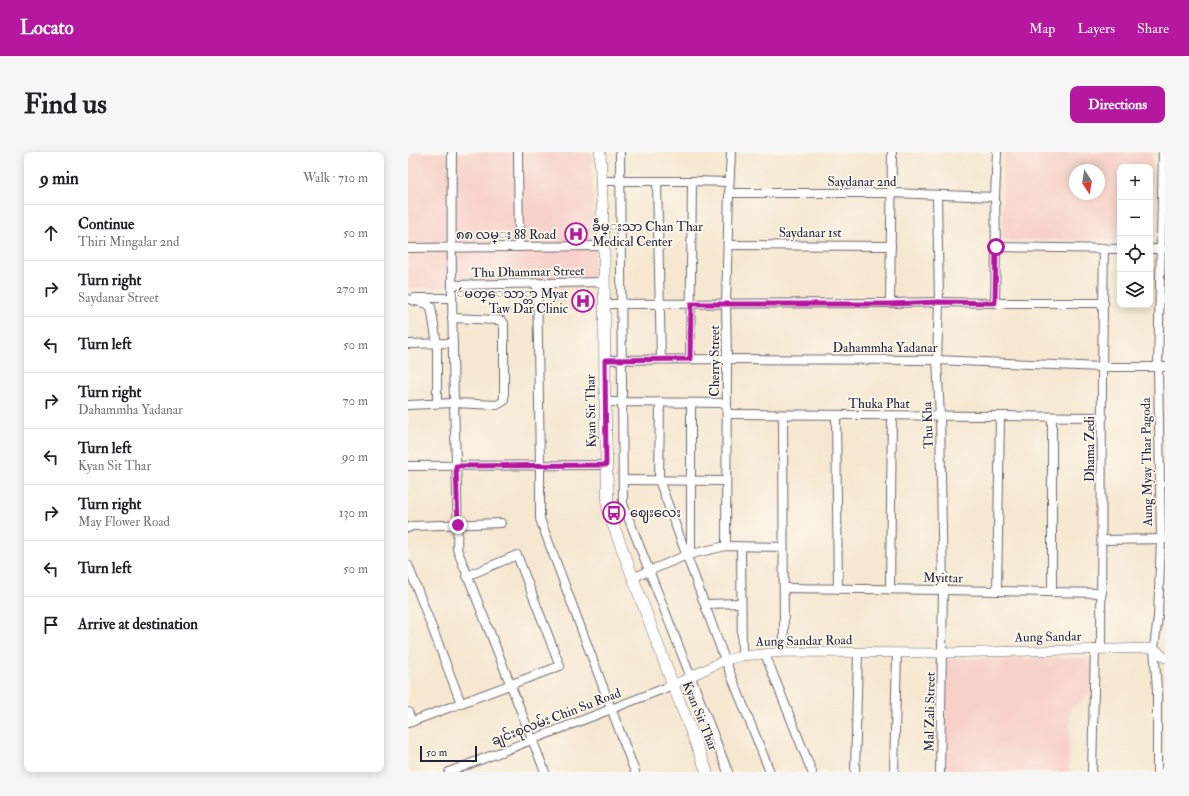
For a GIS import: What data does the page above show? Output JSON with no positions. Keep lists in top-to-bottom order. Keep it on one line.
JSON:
{"streets":{"main road":["Kyan Sit Thar"],"street":["Saydanar 2nd","Saydanar 1st","၈၈ လမ္း 88 Road","Thu Dhammar Street","Dahammha Yadanar","Cherry Street","Thuka Phat","Thu Kha","Dhama Zedi","Aung Myay Thar Pagoda","Myittar","Aung Sandar","Aung Sandar Road","Mal Zali Street","ချင်းစုလမ်း Chin Su Road"]},"crossings":[["Saydanar 2nd","Cherry Street"],["Saydanar 2nd","Thu Kha"],["Saydanar 1st","Cherry Street"],["၈၈ လမ္း 88 Road","Kyan Sit Thar"],["Thu Dhammar Street","Kyan Sit Thar"],["Dahammha Yadanar","Cherry Street"],["Dahammha Yadanar","Kyan Sit Thar"],["Dahammha Yadanar","Thu Kha"],["Dahammha Yadanar","Dhama Zedi"],["Dahammha Yadanar","Aung Myay Thar Pagoda"],["Cherry Street","Thuka Phat"],["Thuka Phat","Thu Kha"],["Thuka Phat","Dhama Zedi"],["Kyan Sit Thar","Aung Sandar Road"],["Kyan Sit Thar","ချင်းစုလမ်း Chin Su Road"],["Thu Kha","Myittar"],["Thu Kha","Aung Sandar"],["Thu Kha","Aung Sandar Road"],["Thu Kha","Mal Zali Street"],["Dhama Zedi","Myittar"],["Dhama Zedi","Aung Sandar"],["Aung Myay Thar Pagoda","Aung Sandar"],["Aung Sandar","Aung Sandar Road"],["Aung Sandar","Mal Zali Street"],["Aung Sandar Road","Mal Zali Street"],["Aung Sandar Road","ချင်းစုလမ်း Chin Su Road"]],"places":{"hospital":["ခဵမ္းသာ Chan Thar Medical Center","ဴမတ္ေသာ္တာ Myat Taw Dar Clinic"],"bus stop":["ဈေးလေး"]},"scale_bar":"50 m","north":"bottom","page":{"header":"Locato","nav":["Map","Layers","Share"],"buttons":"Directions","title":"Find us","heading":["9 min","Walk · 710 m"],"map_buttons":["+","−"],"list":[["Continue","Thiri Mingalar 2nd","50 m"],["Turn right","Saydanar Street","270 m"],["Turn left","50 m"],["Turn right","Dahammha Yadanar","70 m"],["Turn left","Kyan Sit Thar","90 m"],["Turn right","May Flower Road","130 m"],["Turn left","50 m"],"Arrive at destination"],"scale":"50 m"}}
